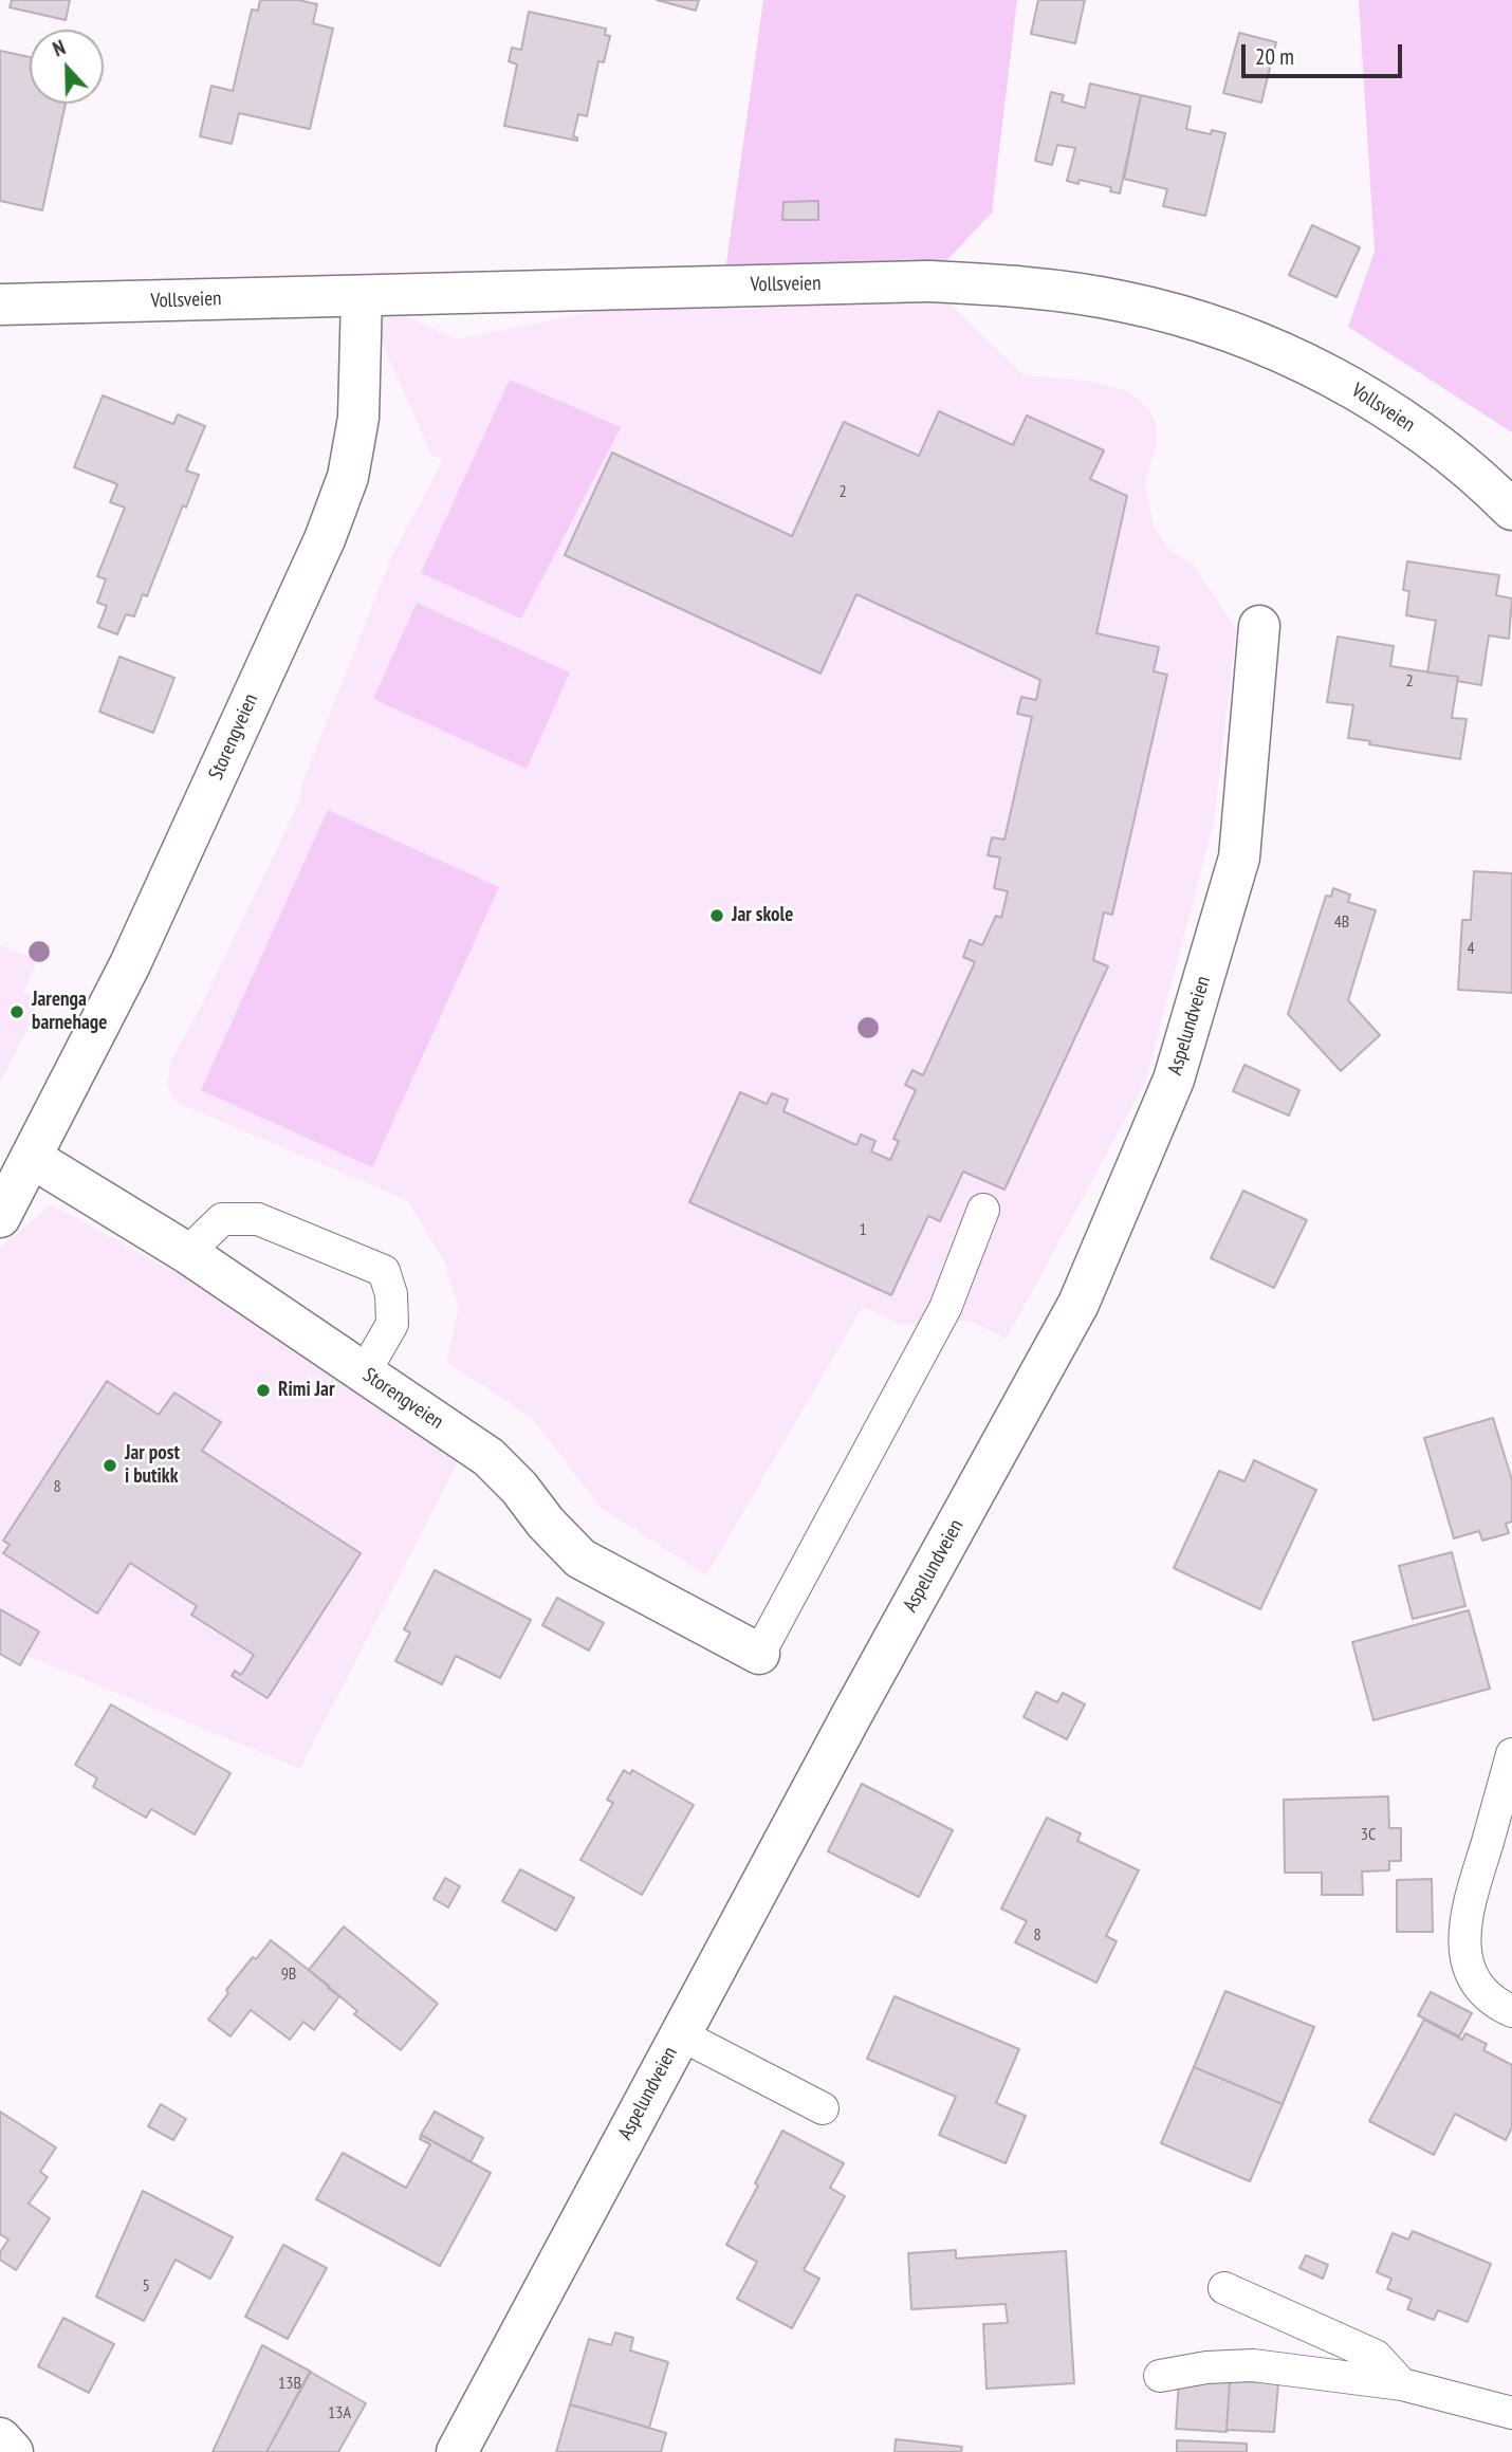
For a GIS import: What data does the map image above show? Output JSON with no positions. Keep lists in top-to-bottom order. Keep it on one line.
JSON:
{"streets":{"street":["Vollsveien","Storengveien","Aspelundveien"]},"crossings":[["Vollsveien","Storengveien"]],"places":["Jar skole","Jarenga barnehage","Rimi Jar","Jar post i butikk"],"house_numbers":["2","2","4B","4","1","8","3C","8","9B","5","13B","13A"],"scale_bar":"20 m","north":"top"}
